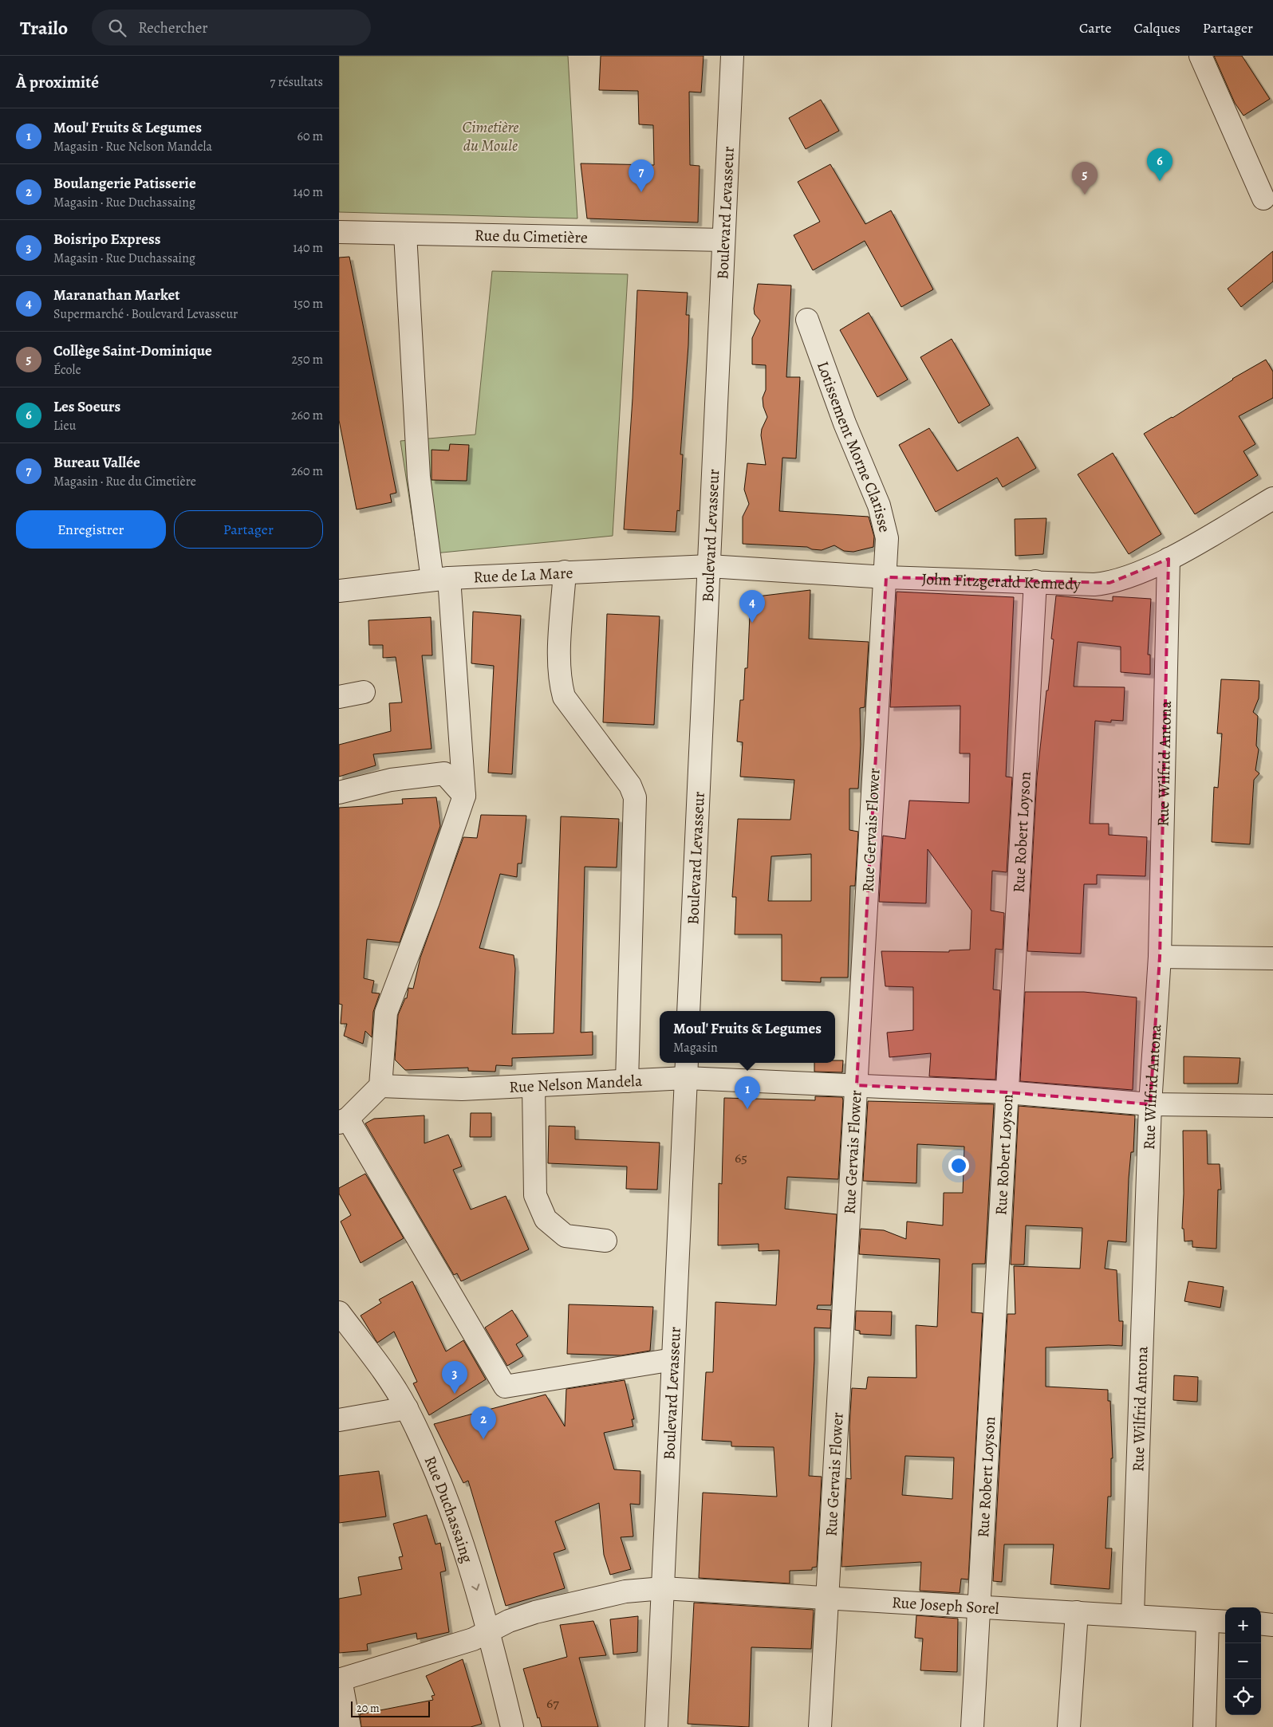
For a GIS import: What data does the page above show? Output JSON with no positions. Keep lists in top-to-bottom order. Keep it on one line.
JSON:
{"streets":{"street":["Boulevard Levasseur","Rue du Cimetière","Lotissement Morne Clarisse","Rue de La Mare","John Fitzgerald Kennedy","Rue Wilfrid Antona","Rue Gervais Flower","Rue Robert Loyson","Rue Nelson Mandela","Rue Duchassaing","Rue Joseph Sorel"]},"crossings":[["Boulevard Levasseur","Rue du Cimetière"],["Boulevard Levasseur","Rue de La Mare"],["Boulevard Levasseur","John Fitzgerald Kennedy"],["Boulevard Levasseur","Rue Nelson Mandela"],["Boulevard Levasseur","Rue Joseph Sorel"],["Lotissement Morne Clarisse","John Fitzgerald Kennedy"],["Lotissement Morne Clarisse","Rue Gervais Flower"],["Rue de La Mare","John Fitzgerald Kennedy"],["John Fitzgerald Kennedy","Rue Wilfrid Antona"],["John Fitzgerald Kennedy","Rue Gervais Flower"],["John Fitzgerald Kennedy","Rue Robert Loyson"],["Rue Wilfrid Antona","Rue Nelson Mandela"],["Rue Wilfrid Antona","Rue Joseph Sorel"],["Rue Gervais Flower","Rue Nelson Mandela"],["Rue Gervais Flower","Rue Joseph Sorel"],["Rue Robert Loyson","Rue Nelson Mandela"],["Rue Robert Loyson","Rue Joseph Sorel"],["Rue Duchassaing","Rue Joseph Sorel"]],"one_way":["Rue Duchassaing"],"parks":["Cimetière du Moule"],"house_numbers":["65","67"],"scale_bar":"20 m","page":{"header":"Trailo","search":"Rechercher","nav":["Carte","Calques","Partager"],"heading":["À proximité","7 résultats"],"list":[{"mark":"1","name":"Moul' Fruits & Legumes","note":"Magasin · Rue Nelson Mandela","value":"60 m"},{"mark":"2","name":"Boulangerie Patisserie","note":"Magasin · Rue Duchassaing","value":"140 m"},{"mark":"3","name":"Boisripo Express","note":"Magasin · Rue Duchassaing","value":"140 m"},{"mark":"4","name":"Maranathan Market","note":"Supermarché · Boulevard Levasseur","value":"150 m"},{"mark":"5","name":"Collège Saint-Dominique","note":"École","value":"250 m"},{"mark":"6","name":"Les Soeurs","note":"Lieu","value":"260 m"},{"mark":"7","name":"Bureau Vallée","note":"Magasin · Rue du Cimetière","value":"260 m"}],"pins":["6","7","5","4","1","3","2"],"buttons":["Enregistrer","Partager"],"popup":["Moul' Fruits & Legumes","Magasin"],"map_buttons":["+","−"],"scale":"20 m"}}
